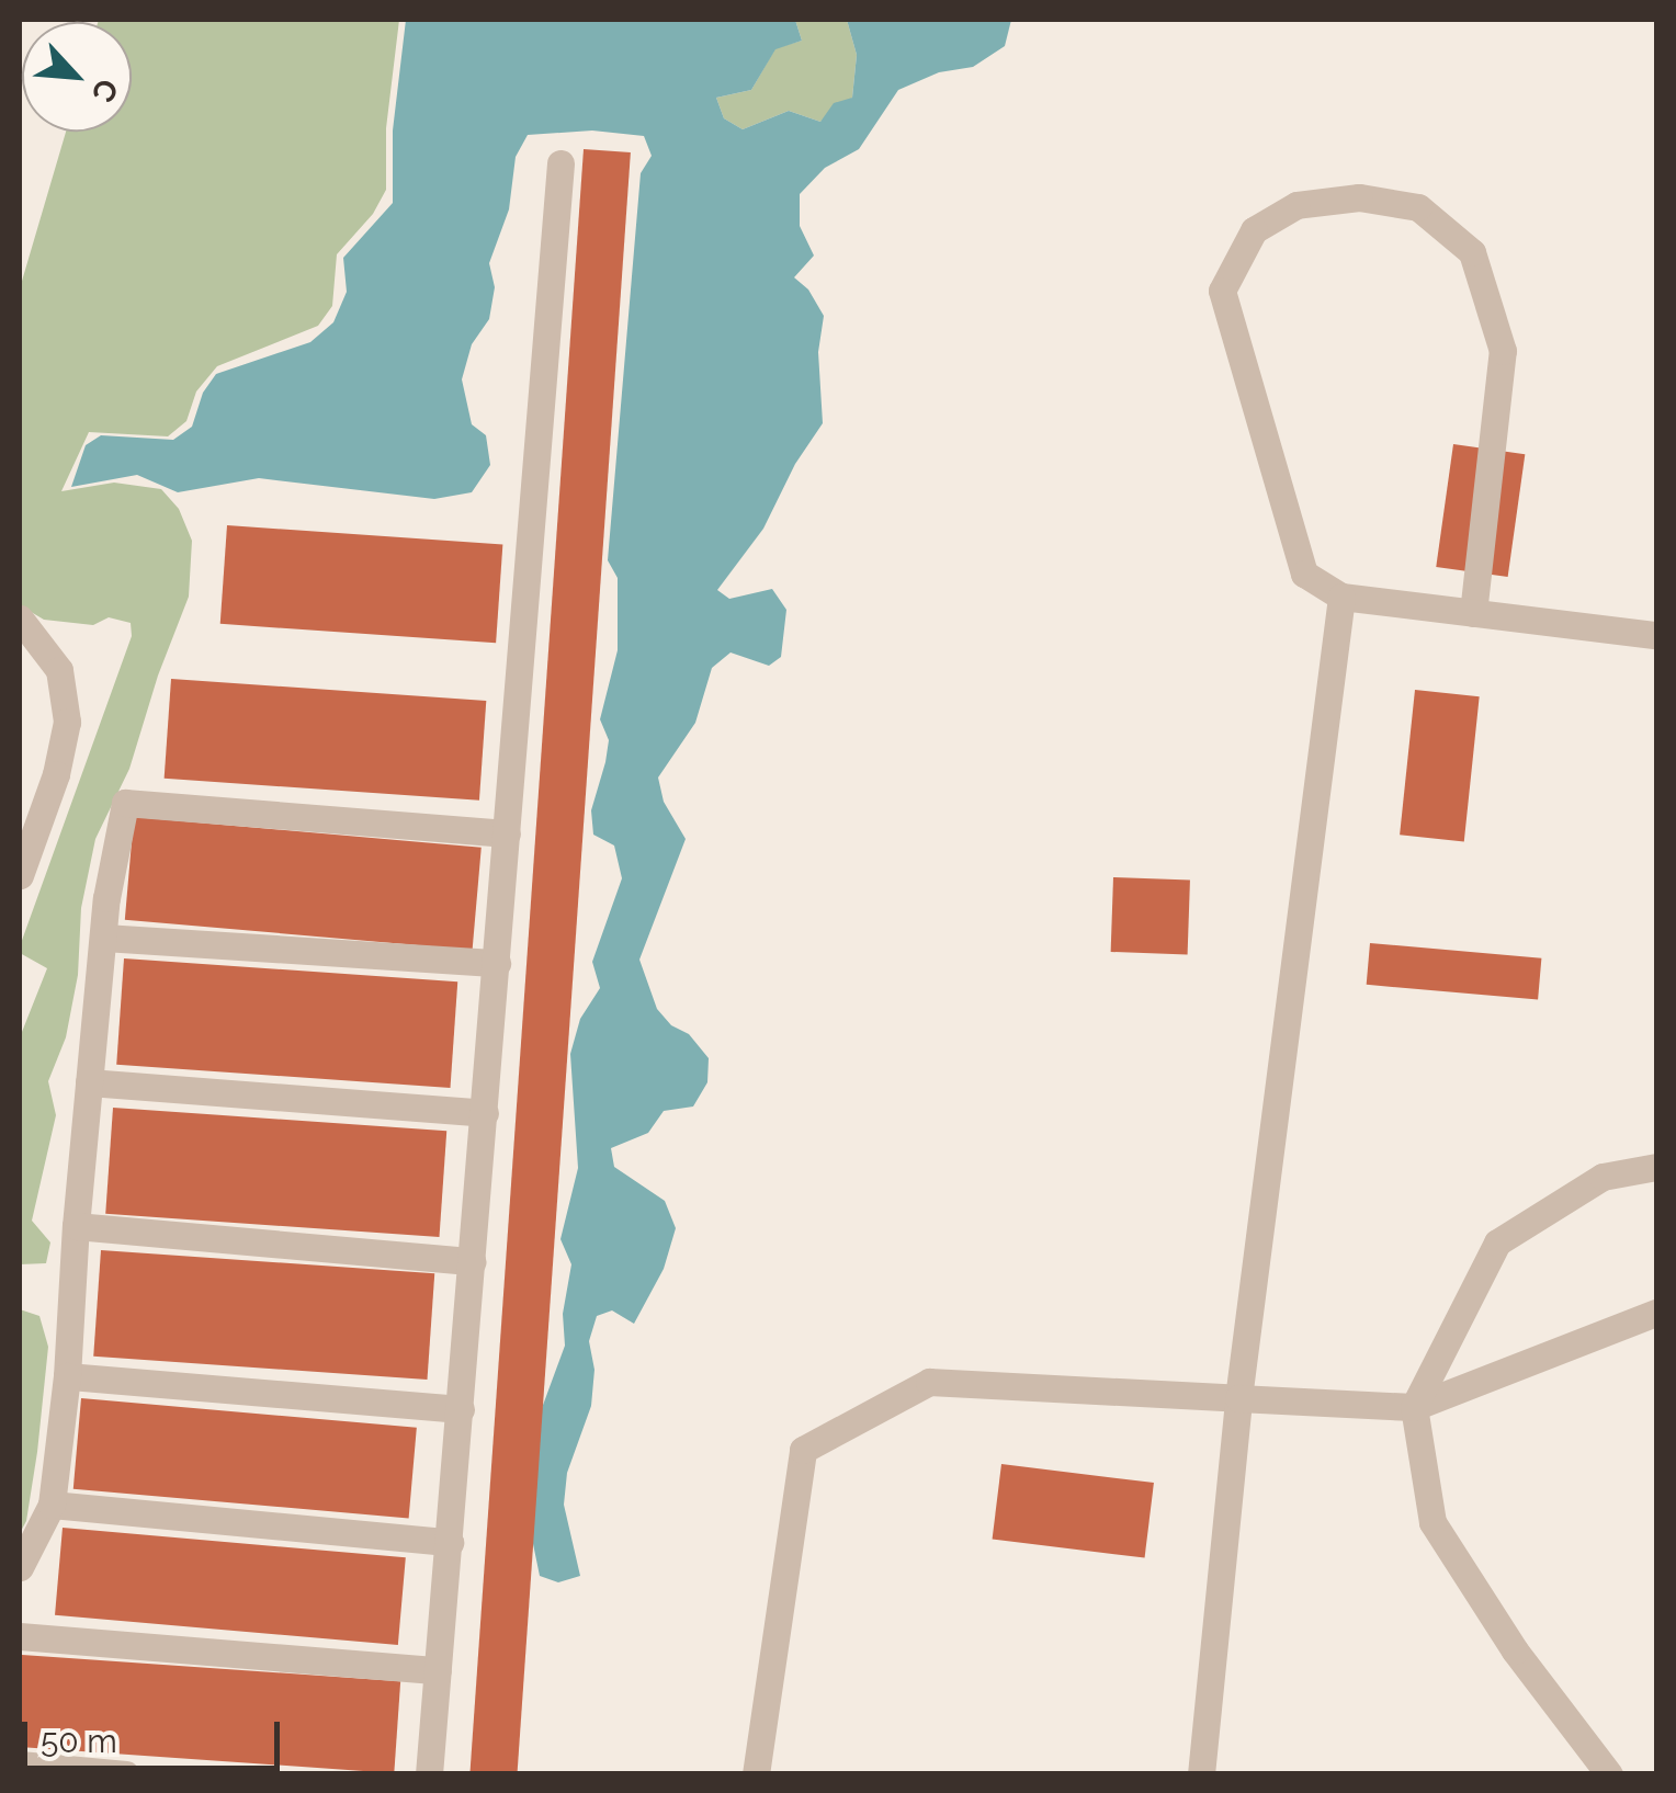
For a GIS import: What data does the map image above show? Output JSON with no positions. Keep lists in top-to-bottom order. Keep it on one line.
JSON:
{"scale_bar":"50 m","north":"bottom right"}
